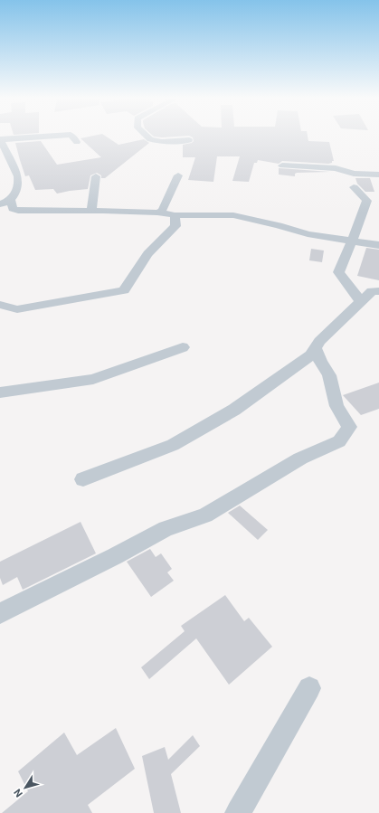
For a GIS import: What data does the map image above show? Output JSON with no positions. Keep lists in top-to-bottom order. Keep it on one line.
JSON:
{"north":"bottom left"}
